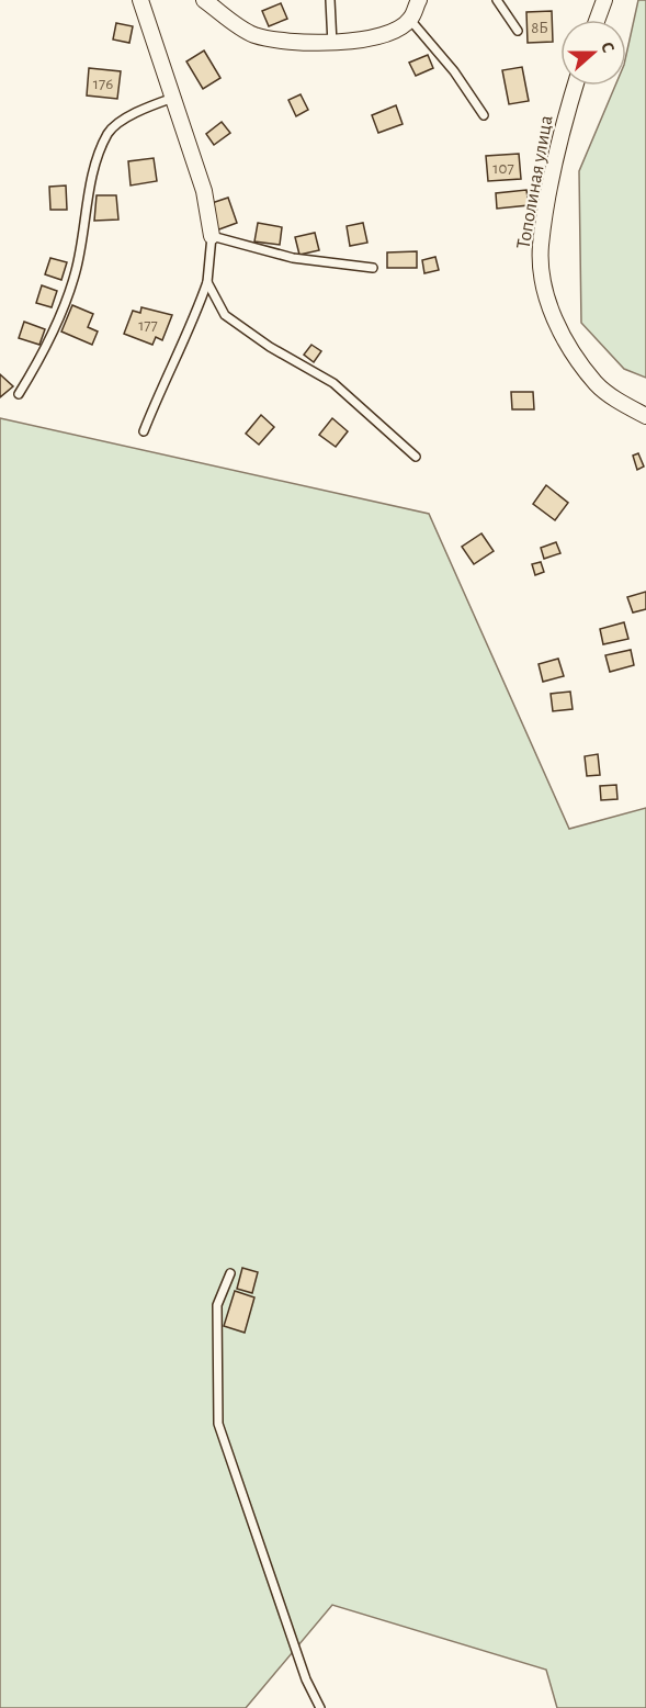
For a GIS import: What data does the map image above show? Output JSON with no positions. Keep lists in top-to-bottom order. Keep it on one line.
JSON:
{"streets":{"street":["Тополиная улица"]},"house_numbers":["8Б","176","107","177"],"north":"right"}
